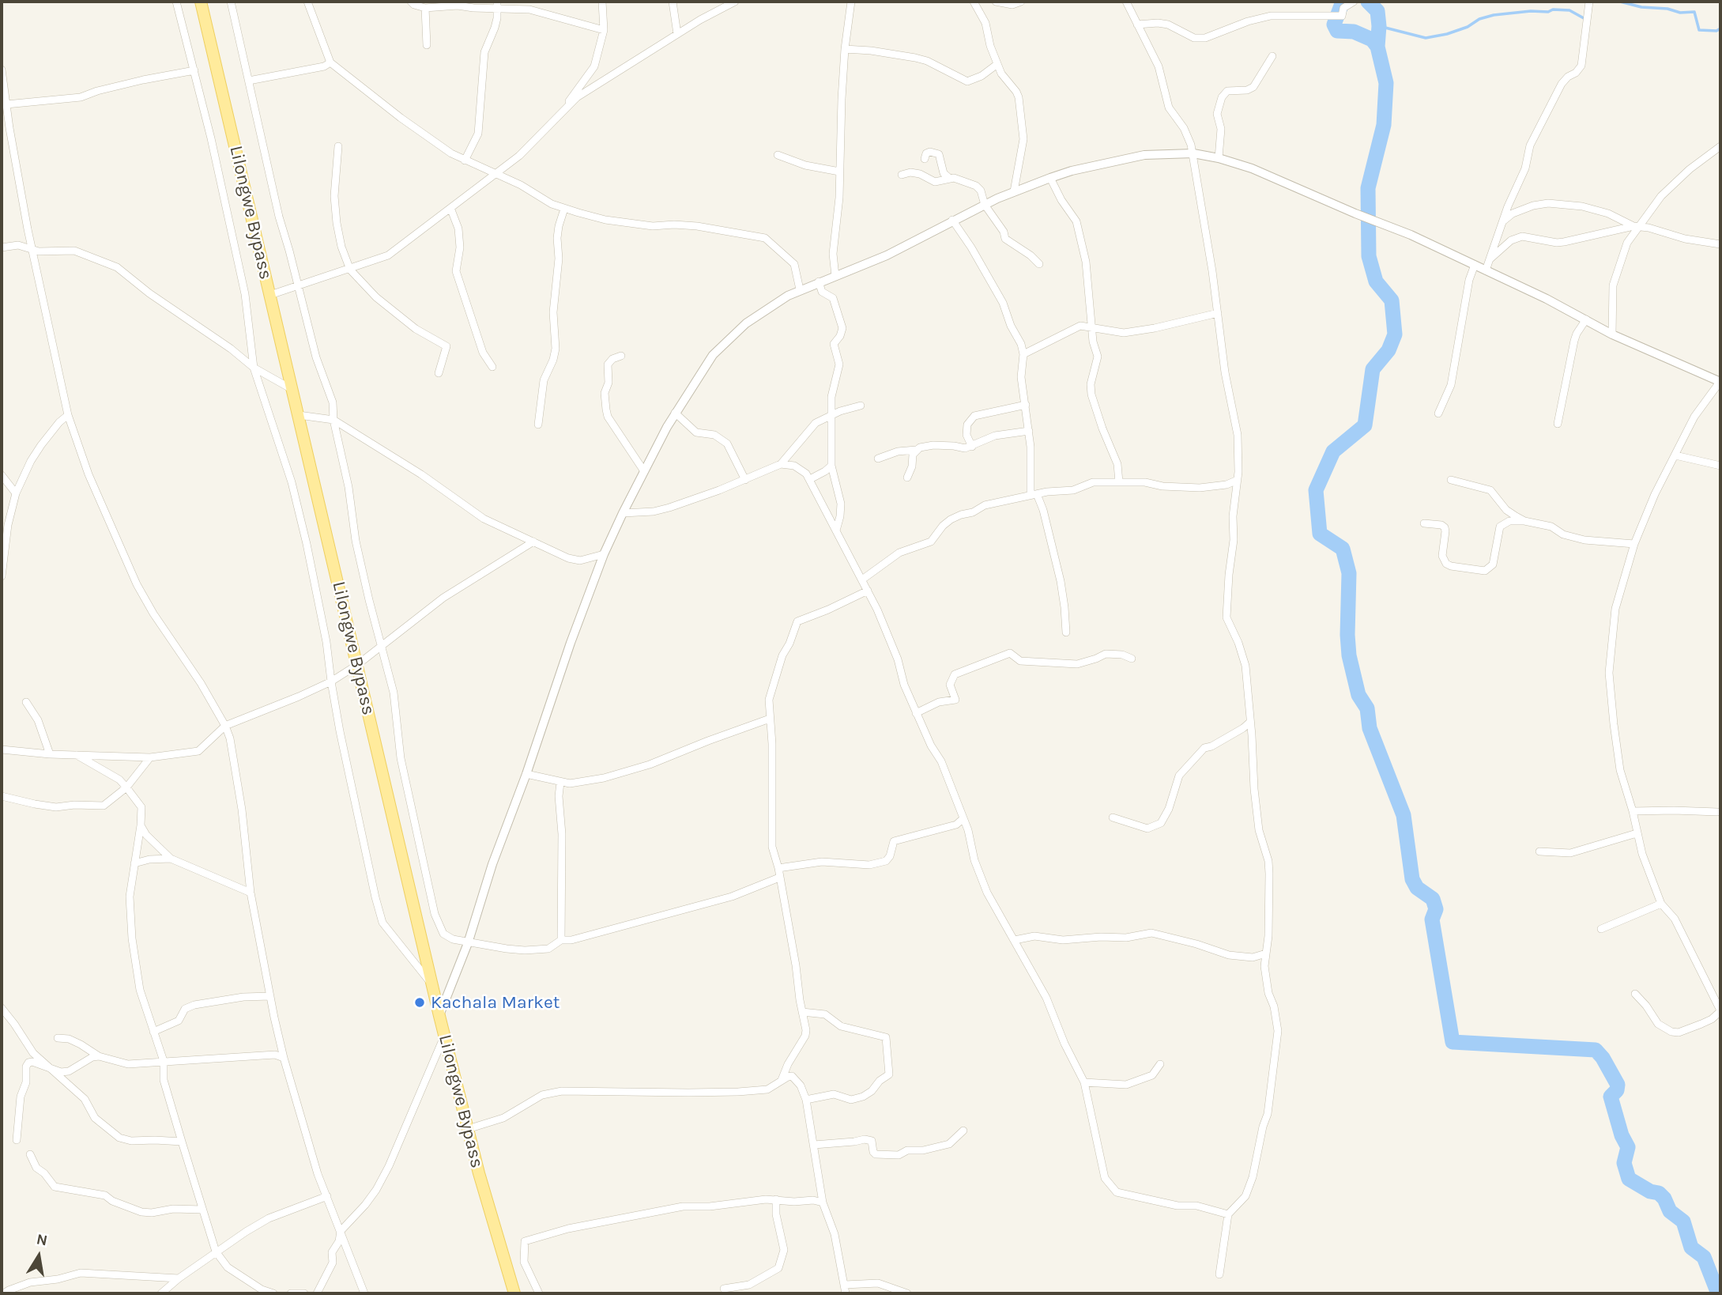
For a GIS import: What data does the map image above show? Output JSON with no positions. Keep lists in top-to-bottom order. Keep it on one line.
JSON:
{"streets":{"main road":["Lilongwe Bypass"]},"places":["Kachala Market"],"north":"top"}
